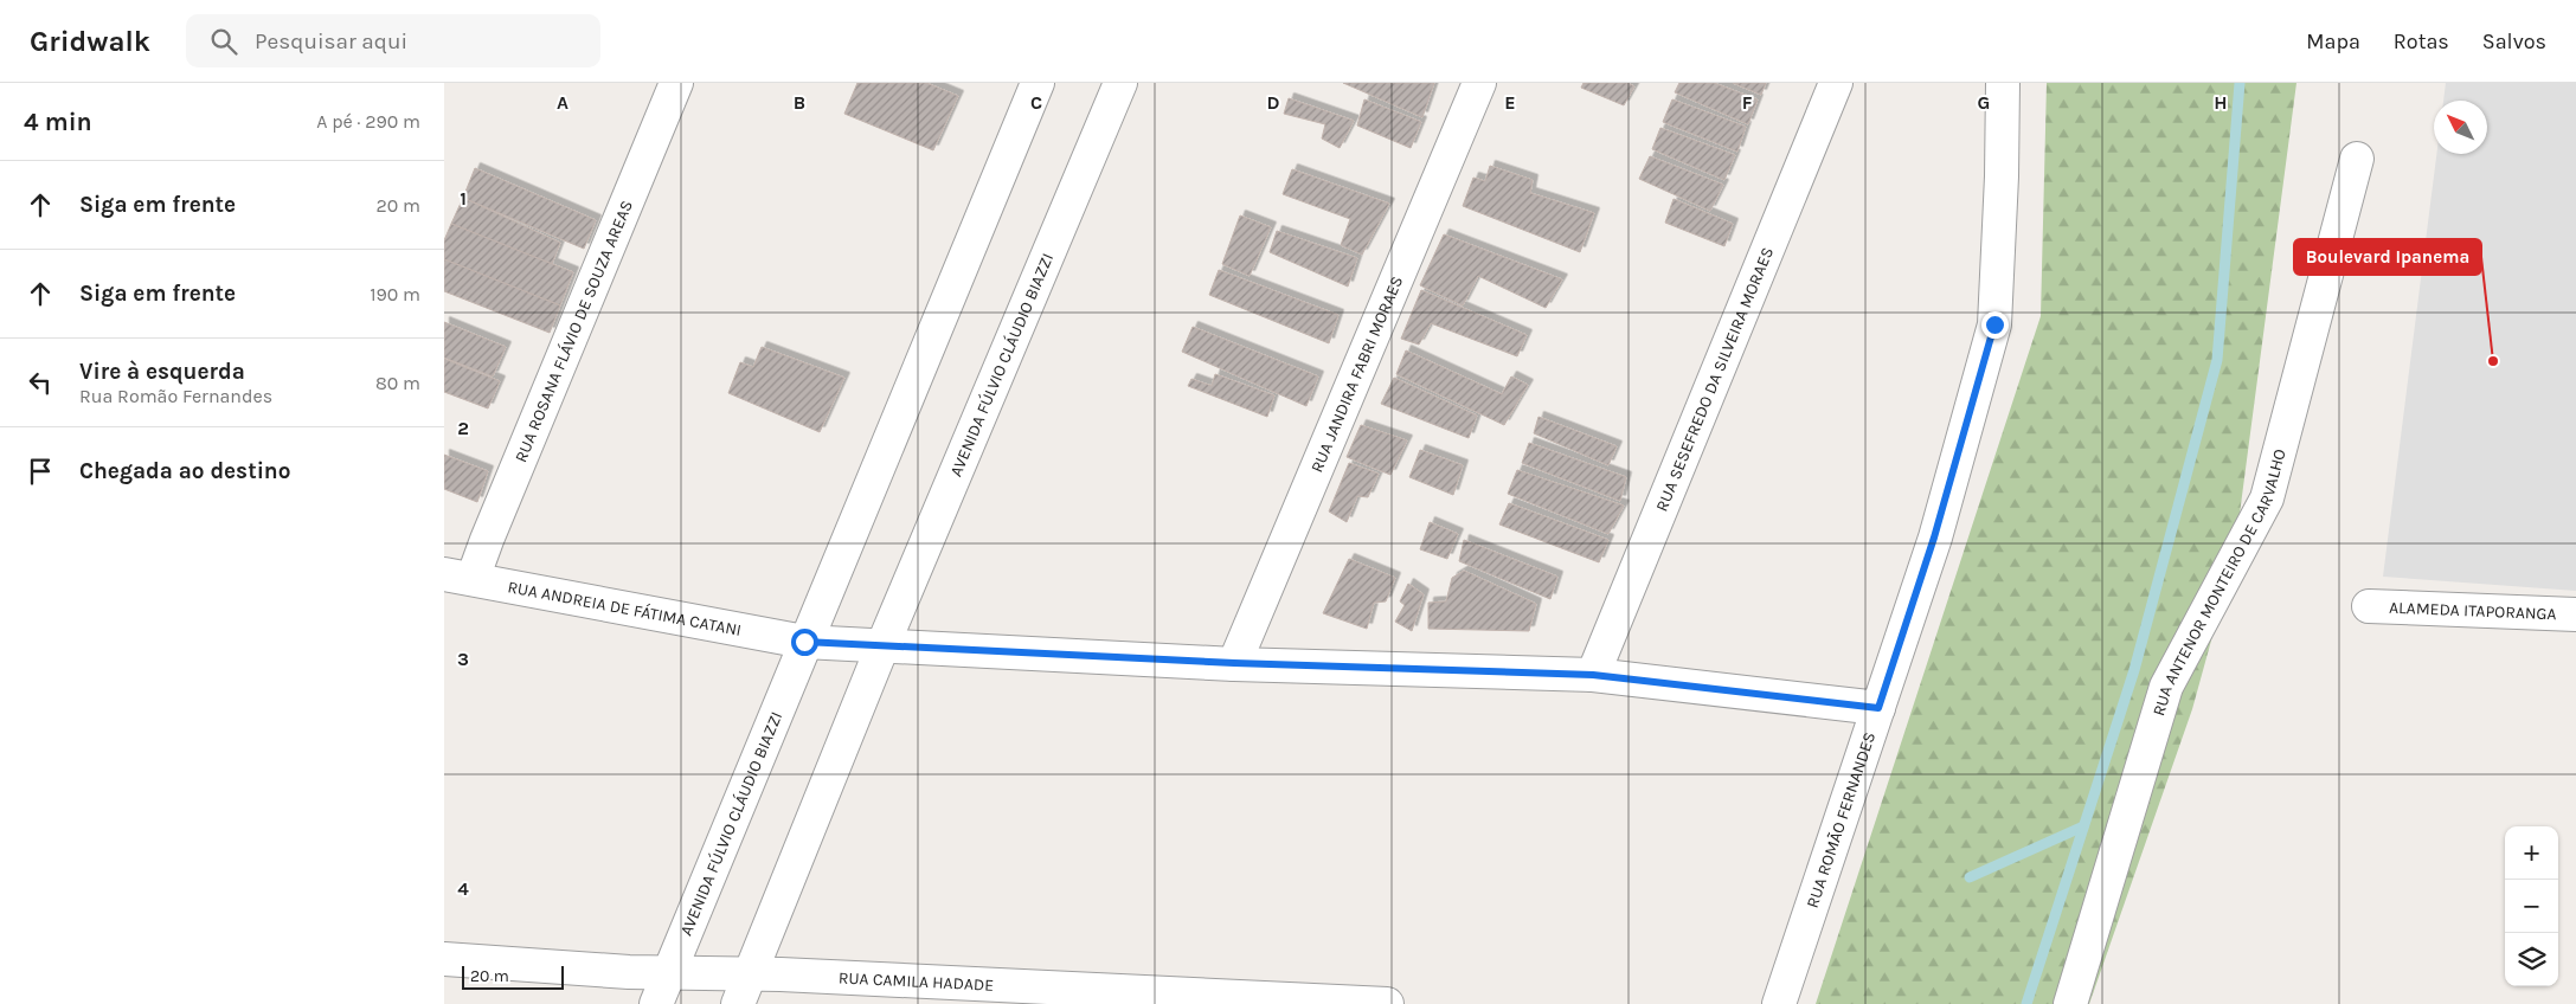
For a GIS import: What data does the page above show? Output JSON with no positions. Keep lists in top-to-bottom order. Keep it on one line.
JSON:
{"streets":{"street":["RUA ROSANA FLÁVIO DE SOUZA AREAS","AVENIDA FÚLVIO CLÁUDIO BIAZZI","RUA JANDIRA FABRI MORAES","RUA SESEFREDO DA SILVEIRA MORAES","RUA ANTENOR MONTEIRO DE CARVALHO","RUA ANDREIA DE FÁTIMA CATANI","ALAMEDA ITAPORANGA","RUA ROMÃO FERNANDES","RUA CAMILA HADADE"]},"crossings":[["RUA ROSANA FLÁVIO DE SOUZA AREAS","RUA ANDREIA DE FÁTIMA CATANI"],["AVENIDA FÚLVIO CLÁUDIO BIAZZI","RUA ANDREIA DE FÁTIMA CATANI"],["AVENIDA FÚLVIO CLÁUDIO BIAZZI","RUA CAMILA HADADE"]],"places":["Boulevard Ipanema"],"scale_bar":"20 m","north":"top left","page":{"header":"Gridwalk","search":"Pesquisar aqui","nav":["Mapa","Rotas","Salvos"],"heading":["4 min","A pé · 290 m"],"list":[["Siga em frente","20 m"],["Siga em frente","190 m"],["Vire à esquerda","Rua Romão Fernandes","80 m"],"Chegada ao destino"],"map_buttons":["+","−"],"scale":"20 m"},"grid":{"columns":["A","B","C","D","E","F","G","H"],"rows":["1","2","3","4"]}}
